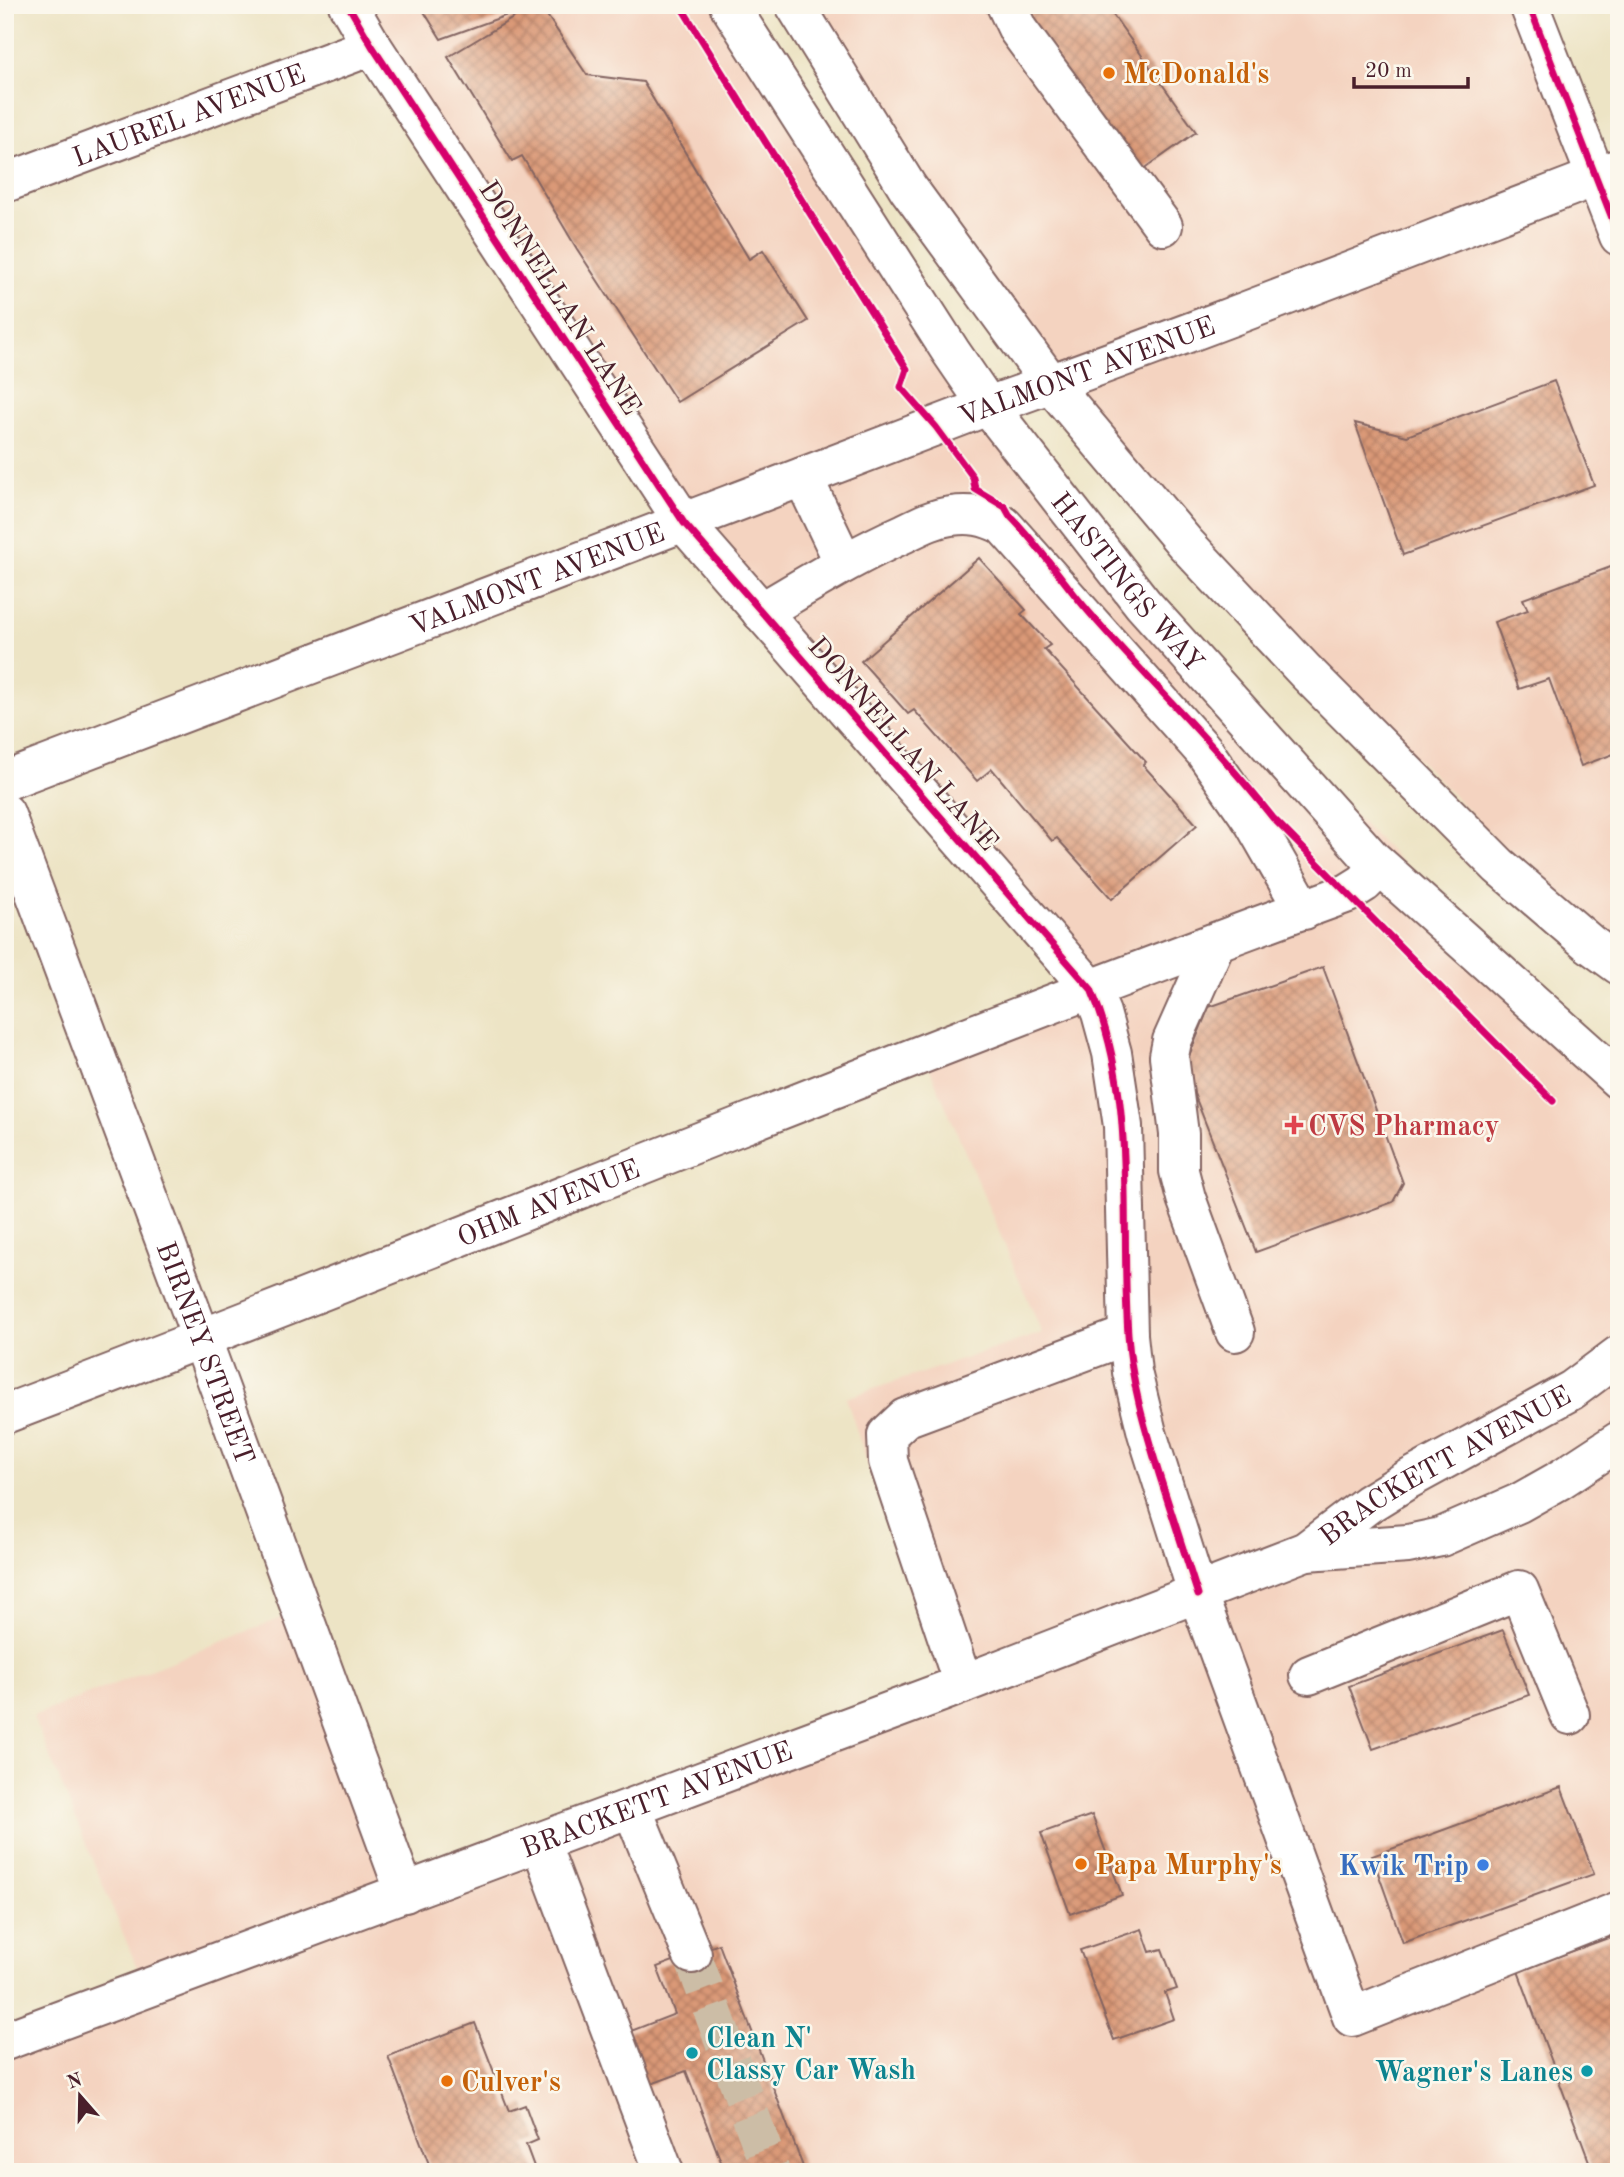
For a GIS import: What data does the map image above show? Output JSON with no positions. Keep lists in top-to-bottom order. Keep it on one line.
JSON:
{"streets":{"street":["LAUREL AVENUE","DONNELLAN LANE","VALMONT AVENUE","HASTINGS WAY","OHM AVENUE","BIRNEY STREET","BRACKETT AVENUE"]},"crossings":[["LAUREL AVENUE","DONNELLAN LANE"],["DONNELLAN LANE","VALMONT AVENUE"],["DONNELLAN LANE","OHM AVENUE"],["DONNELLAN LANE","BRACKETT AVENUE"],["VALMONT AVENUE","HASTINGS WAY"],["HASTINGS WAY","OHM AVENUE"],["OHM AVENUE","BIRNEY STREET"],["BIRNEY STREET","BRACKETT AVENUE"]],"places":{"other":["McDonald's","Papa Murphy's","Kwik Trip","Clean N' Classy Car Wash","Wagner's Lanes","Culver's"],"health":["CVS Pharmacy"]},"scale_bar":"20 m","north":"top"}
